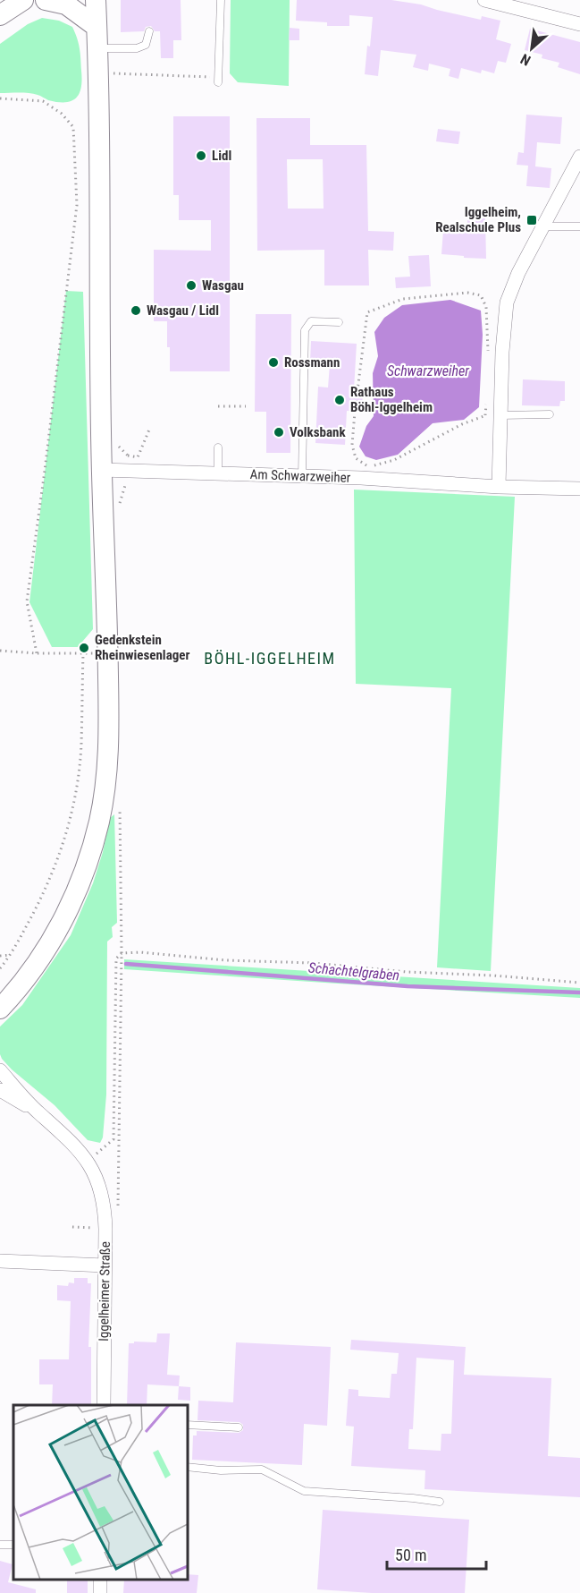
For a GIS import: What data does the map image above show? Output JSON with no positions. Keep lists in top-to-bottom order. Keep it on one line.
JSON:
{"streets":{"street":["Am Schwarzweiher","Iggelheimer Straße"]},"districts":["BÖHL-IGGELHEIM"],"water":["Schwarzweiher","Schachtelgraben"],"places":{"other":["Lidl","Wasgau","Wasgau / Lidl","Rossmann","Rathaus Böhl-Iggelheim","Volksbank","Gedenkstein Rheinwiesenlager"],"transit":["Iggelheim, Realschule Plus"]},"scale_bar":"50 m","north":"bottom left"}
